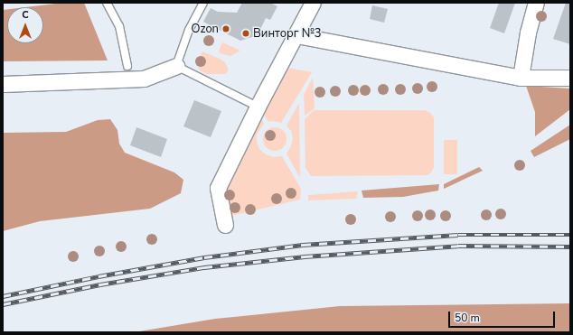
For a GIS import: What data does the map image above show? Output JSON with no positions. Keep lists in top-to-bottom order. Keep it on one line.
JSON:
{"places":["Ozon","Винторг №3"],"scale_bar":"50 m","north":"top"}
